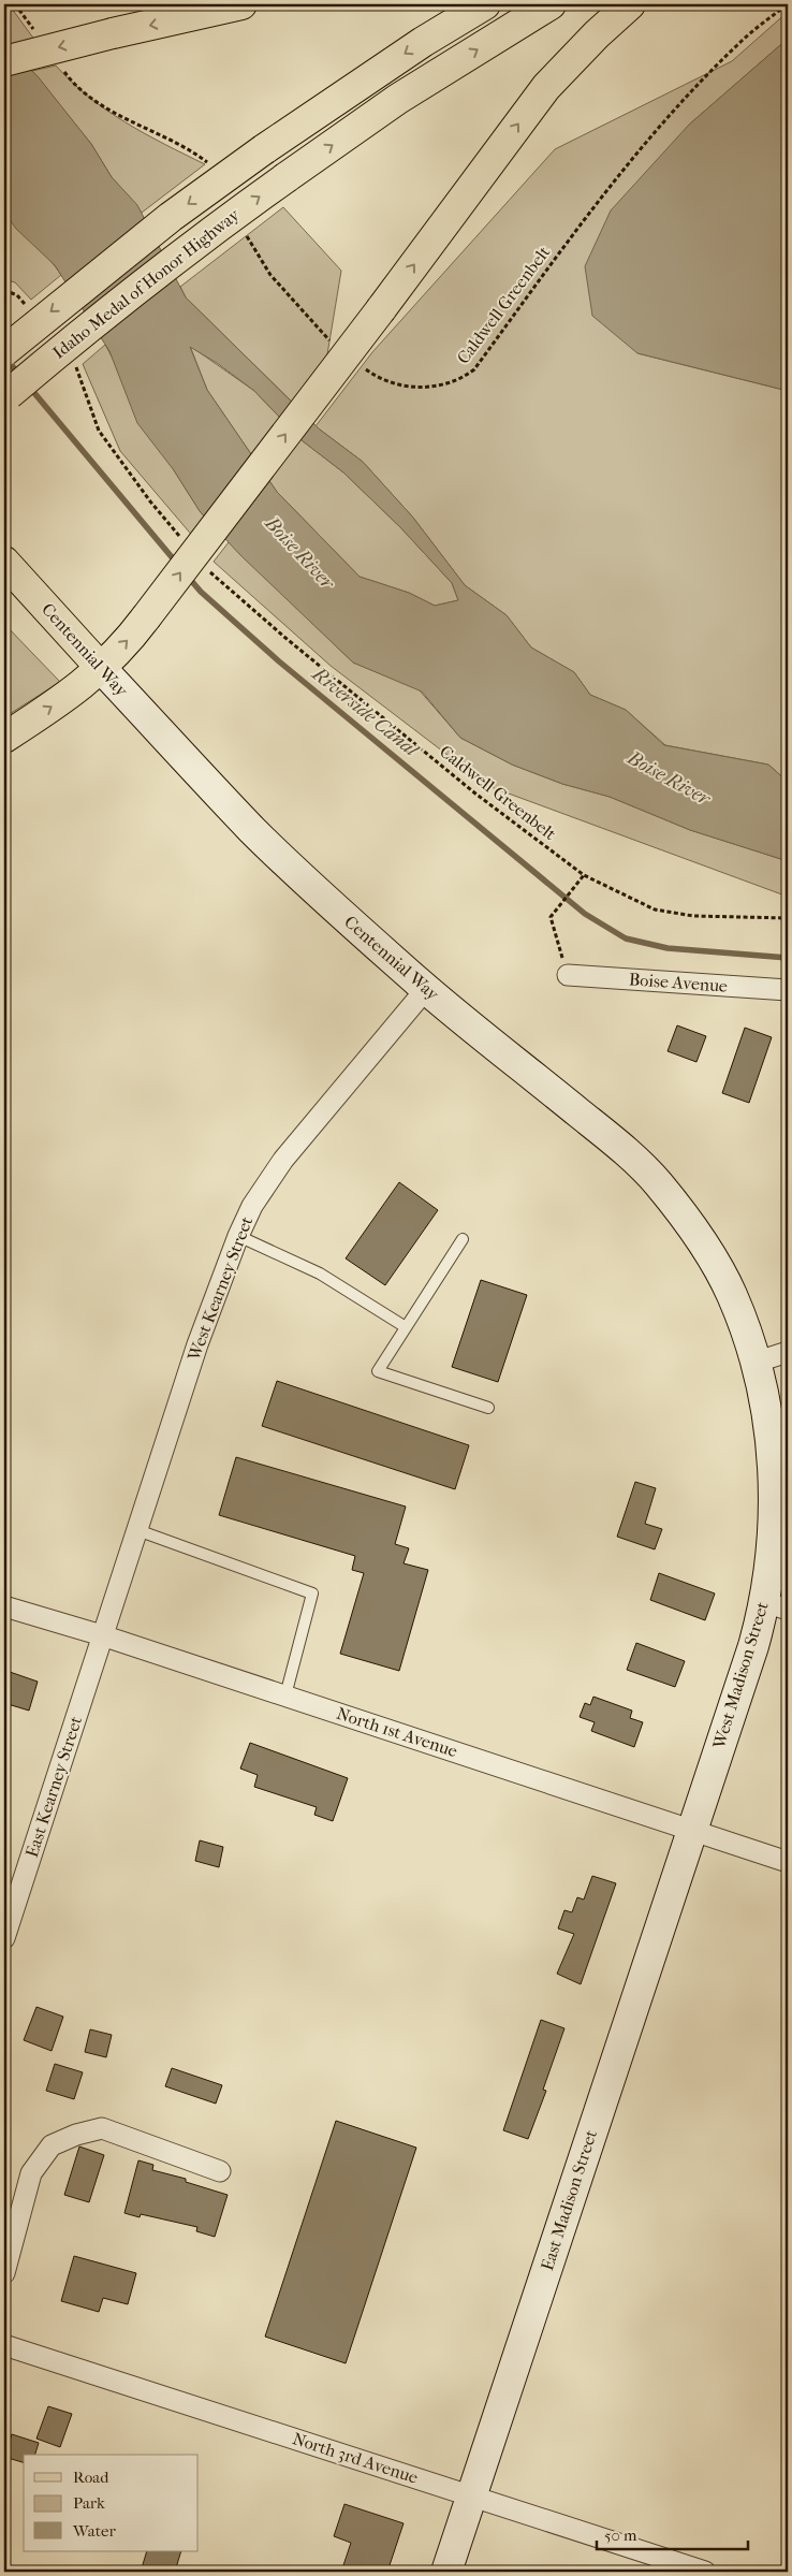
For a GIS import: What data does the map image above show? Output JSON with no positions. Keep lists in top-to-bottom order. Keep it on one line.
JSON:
{"streets":{"main road":["Idaho Medal of Honor Highway","Centennial Way","West Madison Street","East Madison Street"],"street":["Boise Avenue","West Kearney Street","North 1st Avenue","East Kearney Street","North 3rd Avenue"],"path":["Caldwell Greenbelt"]},"crossings":[["Centennial Way","West Kearney Street"],["Centennial Way","West Madison Street"],["West Kearney Street","North 1st Avenue"],["West Kearney Street","East Kearney Street"],["West Madison Street","North 1st Avenue"],["West Madison Street","East Madison Street"],["North 1st Avenue","East Kearney Street"],["North 1st Avenue","East Madison Street"],["East Madison Street","North 3rd Avenue"]],"water":["Boise River","Riverside Canal"],"legend":["Road","Park","Water"],"scale_bar":"50 m"}
